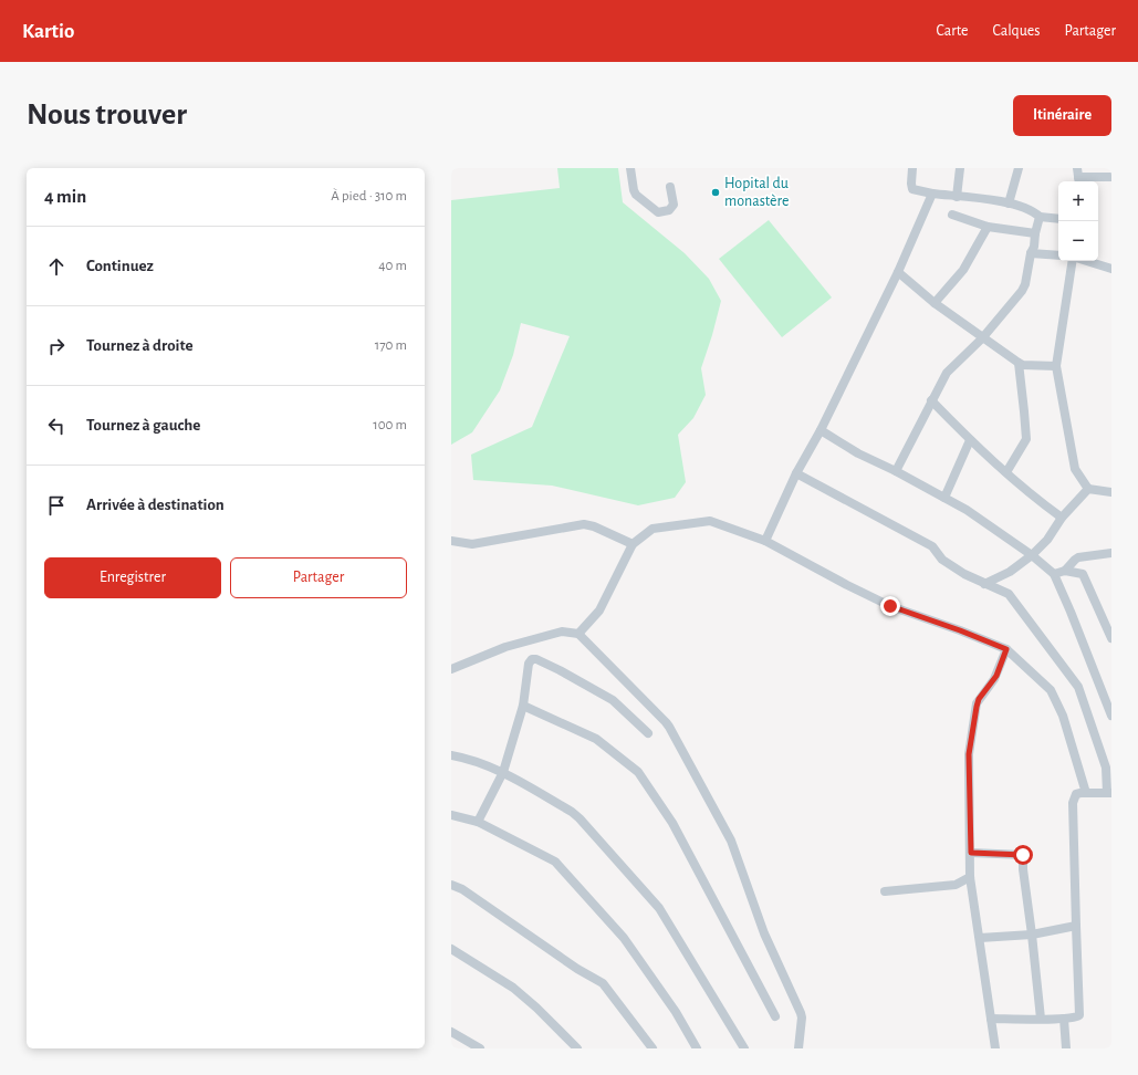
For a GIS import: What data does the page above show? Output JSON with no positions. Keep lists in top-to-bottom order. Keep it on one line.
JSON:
{"places":["Hopital du monastère"],"page":{"header":"Kartio","nav":["Carte","Calques","Partager"],"buttons":["Itinéraire",["Enregistrer","Partager"]],"title":"Nous trouver","heading":["4 min","À pied · 310 m"],"map_buttons":["+","−"],"list":[["Continuez","40 m"],["Tournez à droite","170 m"],["Tournez à gauche","100 m"],"Arrivée à destination"]}}
